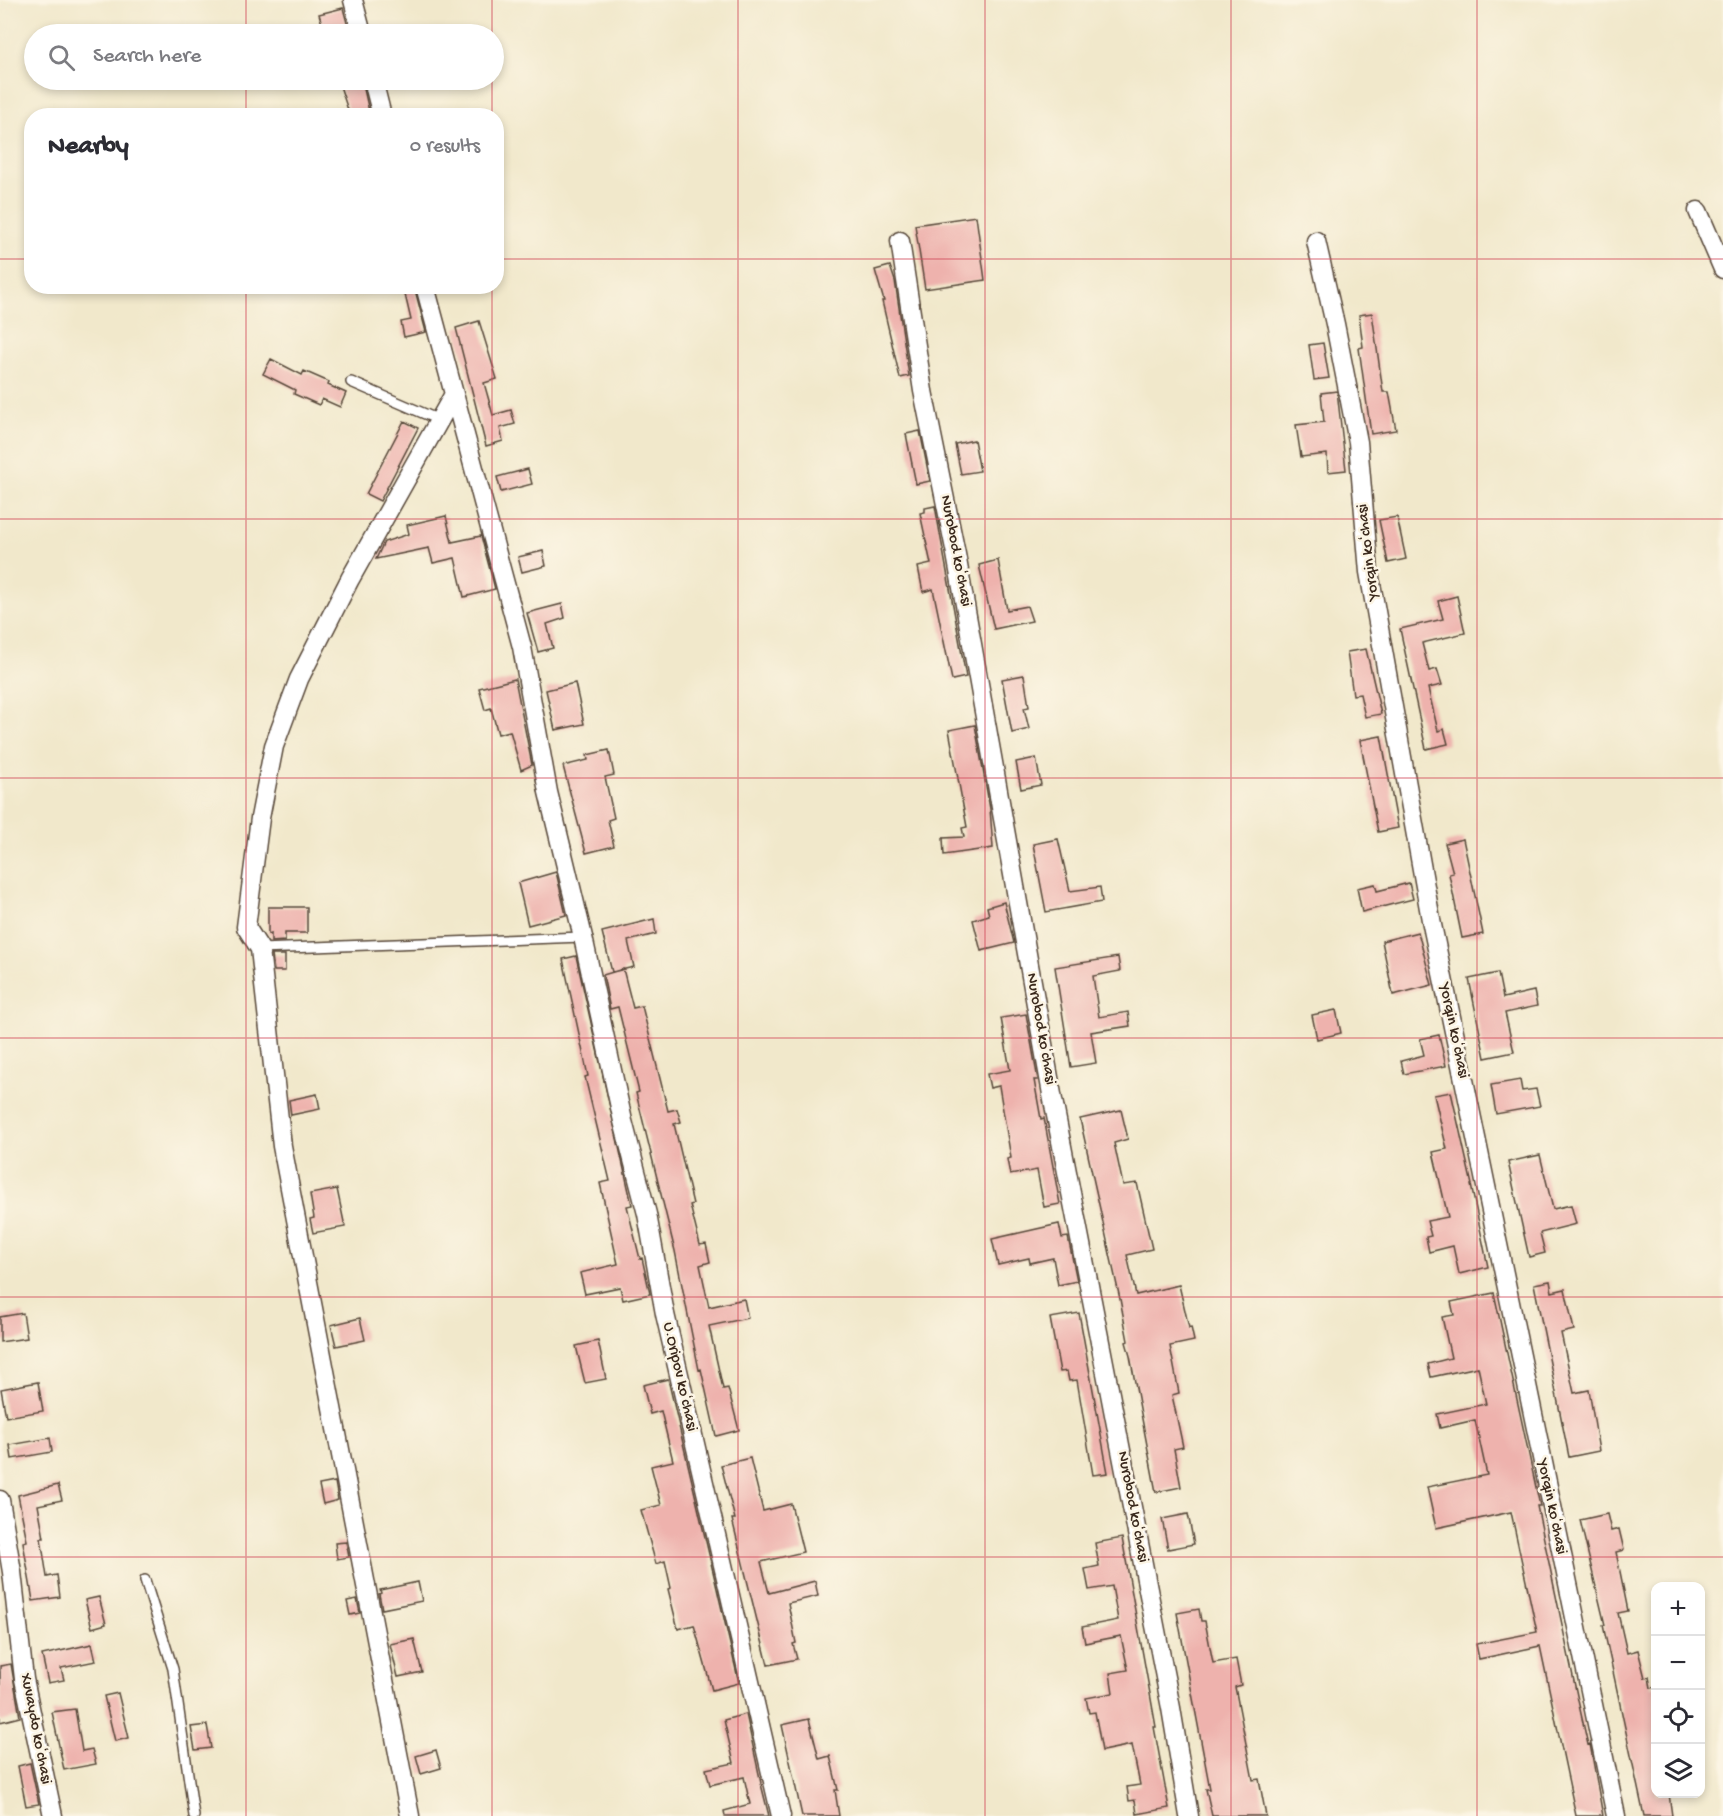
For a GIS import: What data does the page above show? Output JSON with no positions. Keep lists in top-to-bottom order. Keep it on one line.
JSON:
{"streets":{"street":["Nurobod koʻchasi","Yorqin koʻchasi","U.Oripov koʻchasi","Xuvaydo koʻchasi"]},"page":{"search":"Search here","heading":["Nearby","0 results"],"map_buttons":["+","−"]}}
